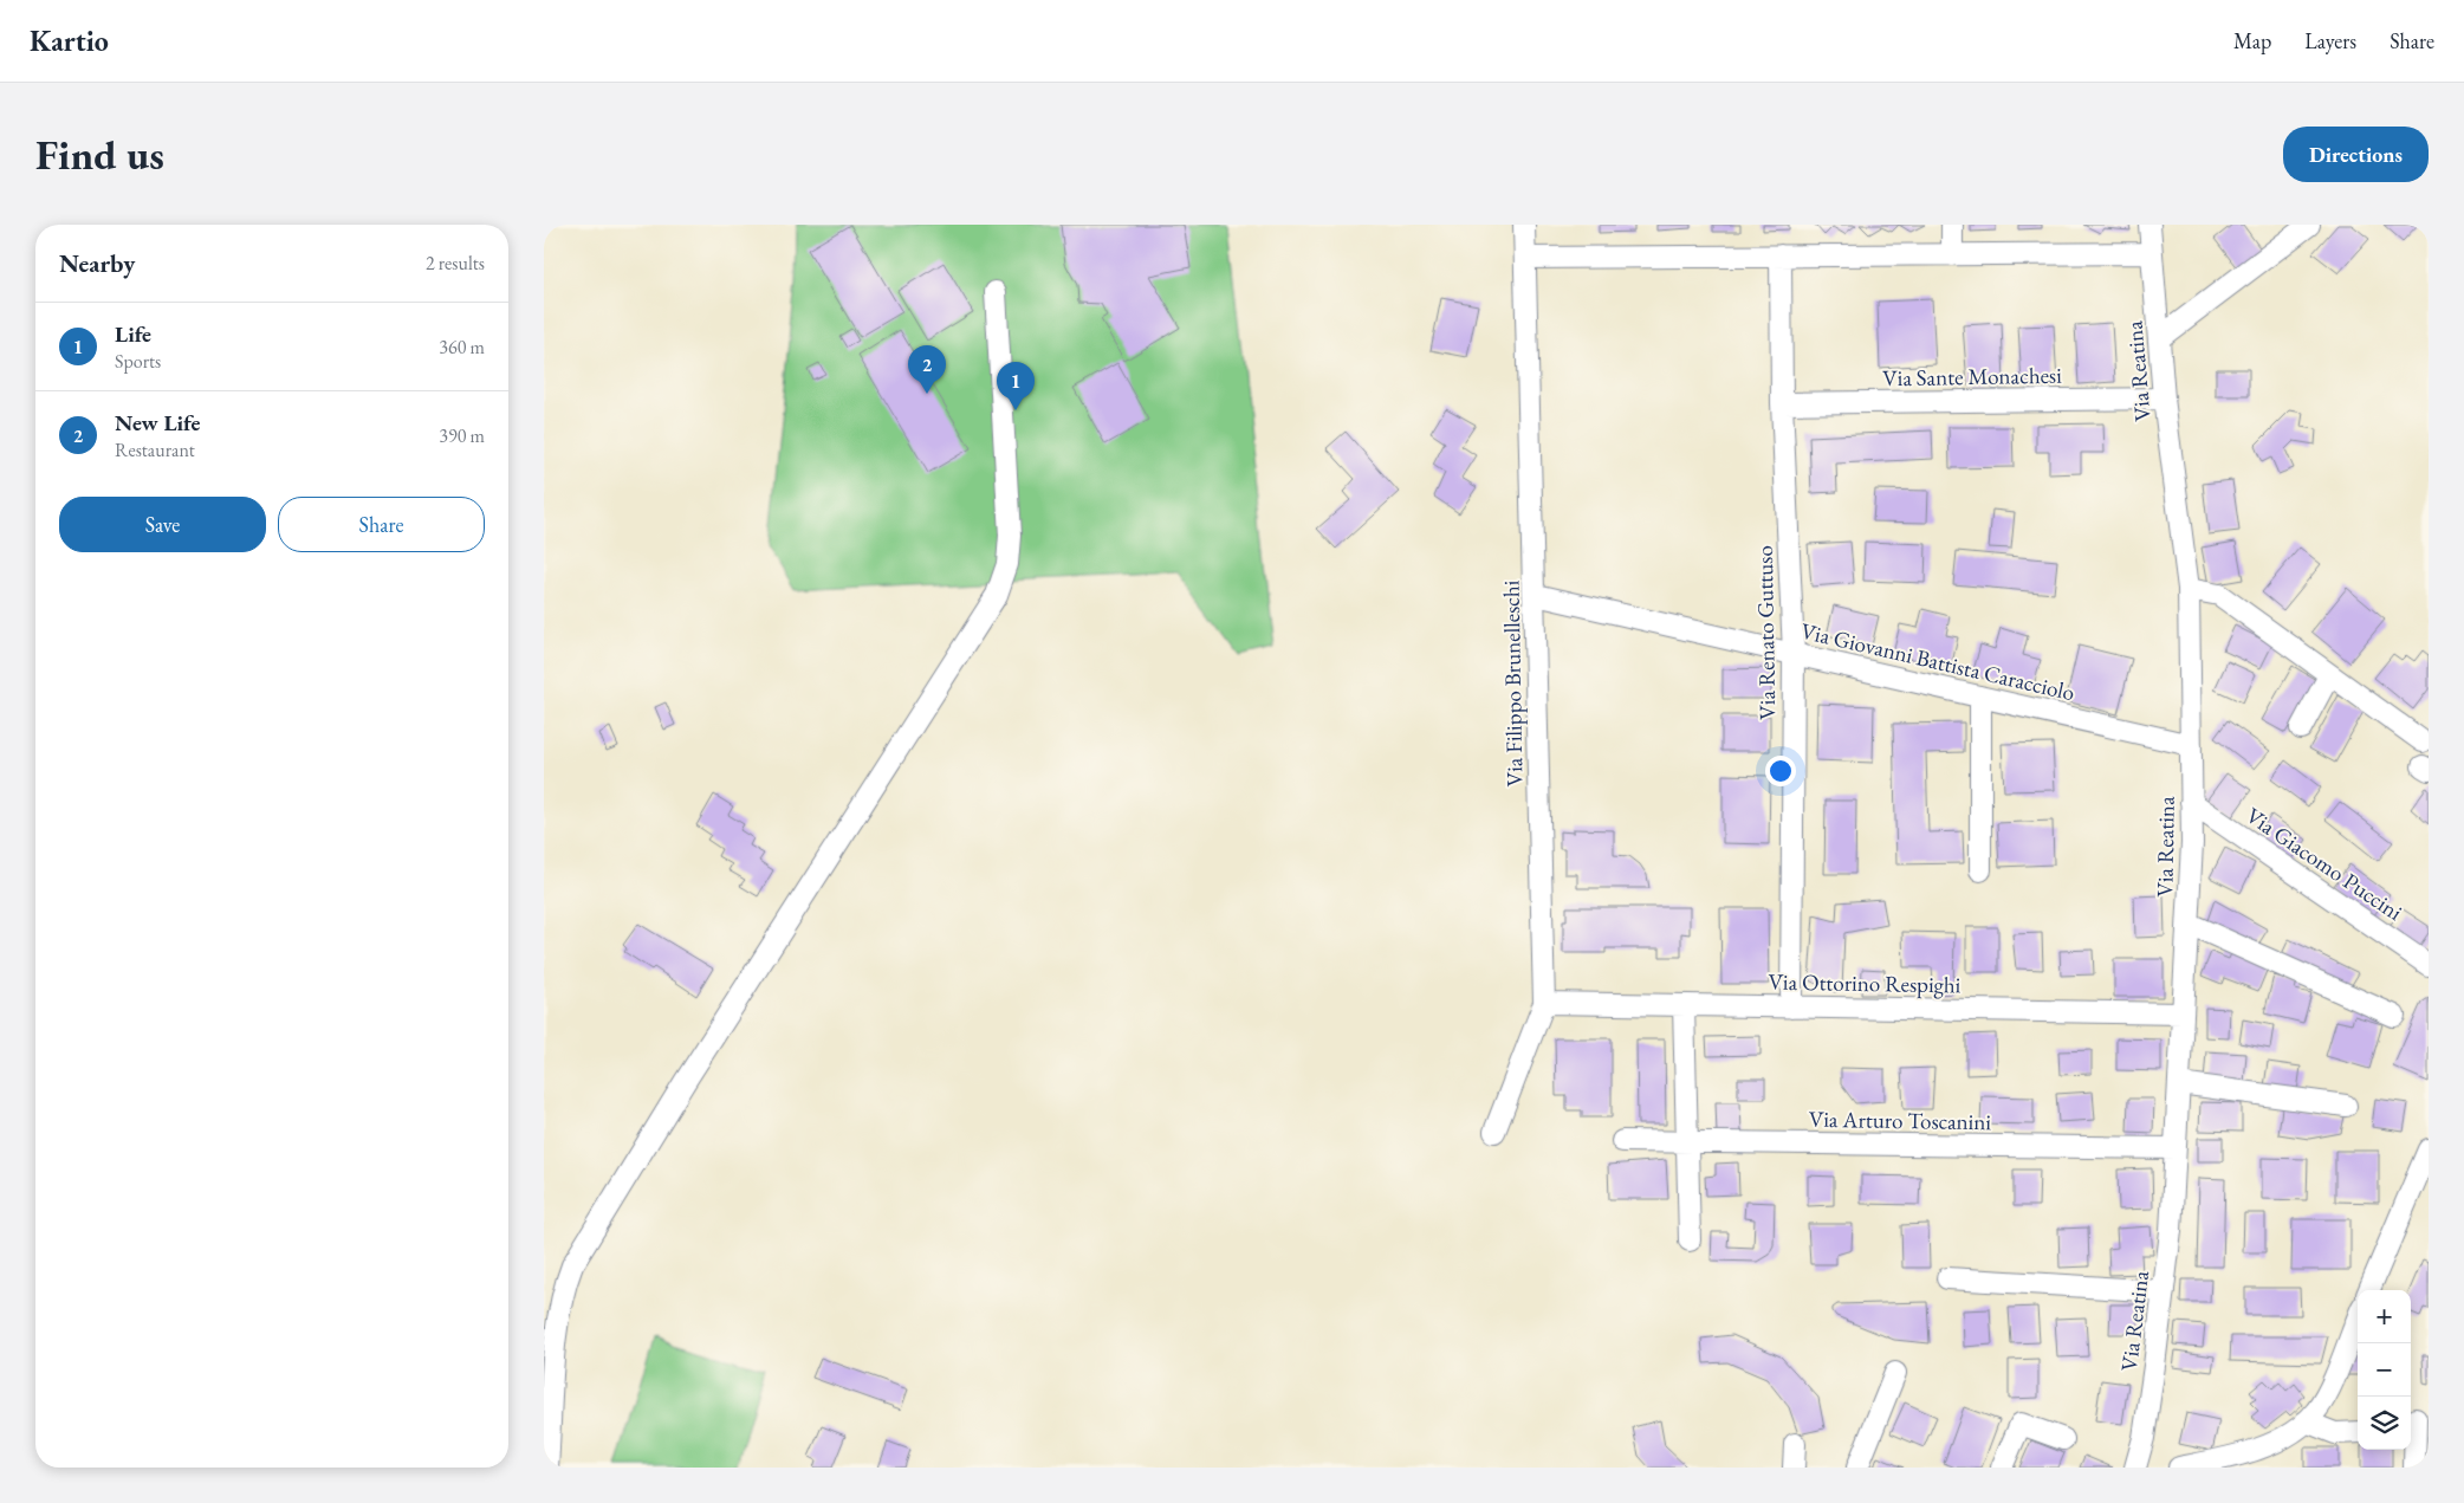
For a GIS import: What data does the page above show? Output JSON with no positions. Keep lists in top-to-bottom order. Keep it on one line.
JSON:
{"streets":{"street":["Via Reatina","Via Sante Monachesi","Via Renato Guttuso","Via Giovanni Battista Caracciolo","Via Filippo Brunelleschi","Via Giacomo Puccini","Via Ottorino Respighi","Via Arturo Toscanini"]},"crossings":[["Via Reatina","Via Sante Monachesi"],["Via Reatina","Via Giovanni Battista Caracciolo"],["Via Reatina","Via Giacomo Puccini"],["Via Reatina","Via Ottorino Respighi"],["Via Reatina","Via Arturo Toscanini"],["Via Sante Monachesi","Via Renato Guttuso"],["Via Renato Guttuso","Via Giovanni Battista Caracciolo"],["Via Renato Guttuso","Via Ottorino Respighi"],["Via Giovanni Battista Caracciolo","Via Filippo Brunelleschi"],["Via Filippo Brunelleschi","Via Ottorino Respighi"]],"page":{"header":"Kartio","nav":["Map","Layers","Share"],"buttons":["Directions",["Save","Share"]],"title":"Find us","heading":["Nearby","2 results"],"list":[{"mark":"1","name":"Life","note":"Sports","value":"360 m"},{"mark":"2","name":"New Life","note":"Restaurant","value":"390 m"}],"pins":["2","1"],"map_buttons":["+","−"]}}
